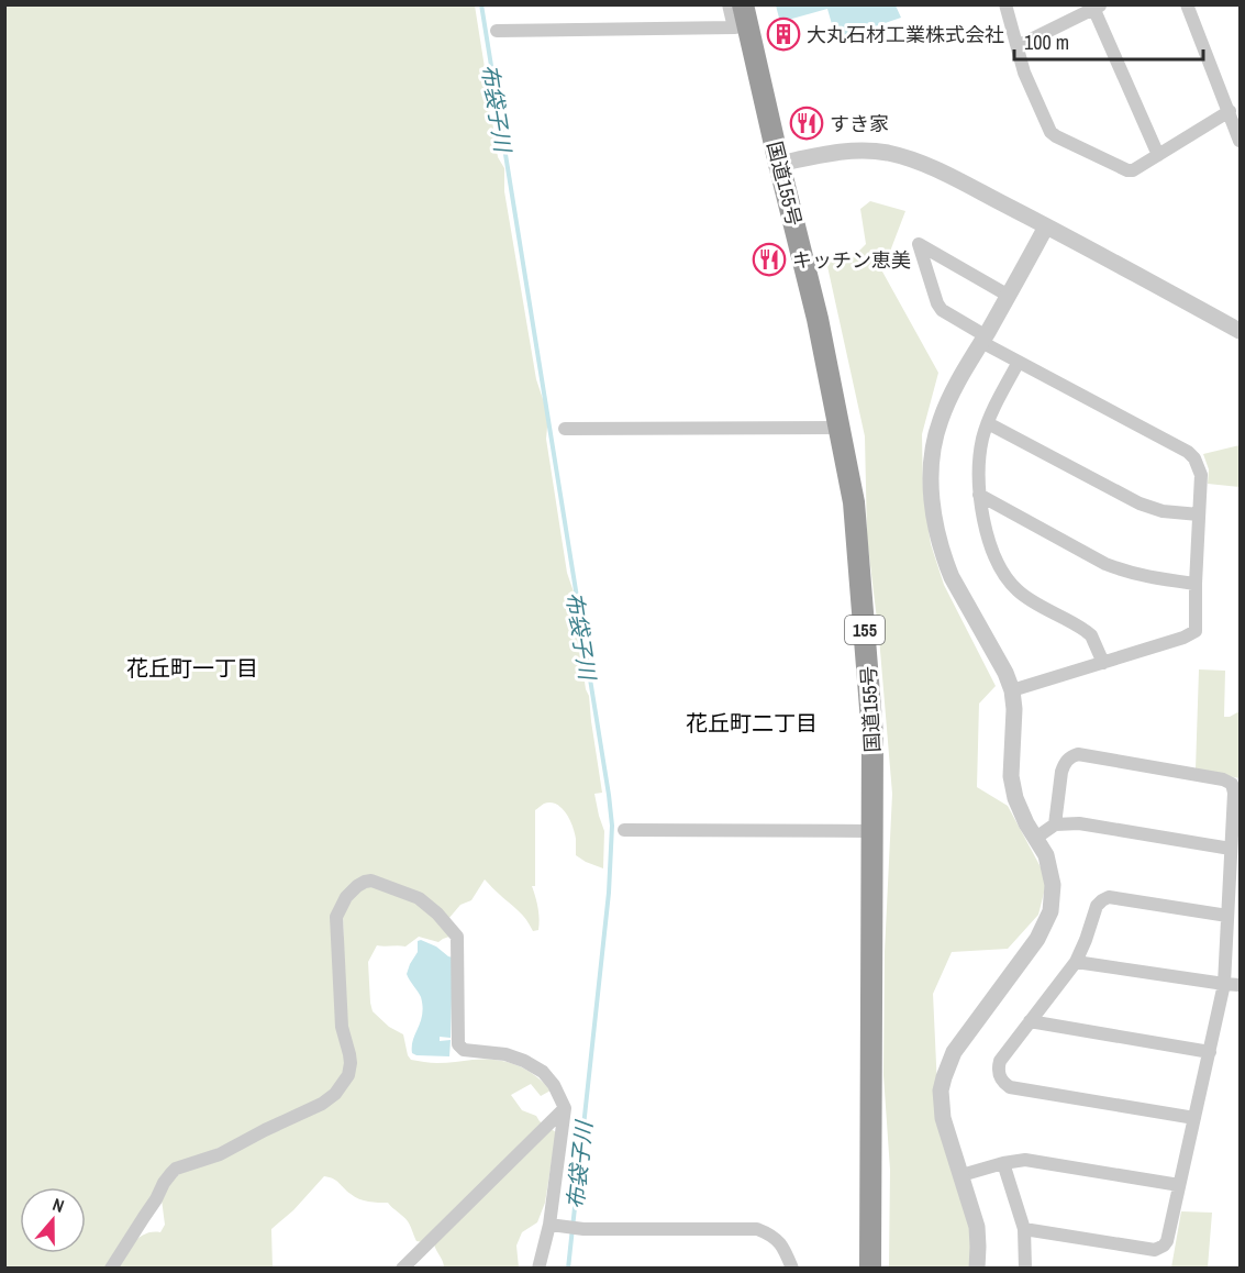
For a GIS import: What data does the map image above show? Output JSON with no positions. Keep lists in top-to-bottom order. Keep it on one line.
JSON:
{"streets":{"highway":["国道155号","155"]},"districts":["花丘町一丁目","花丘町二丁目"],"water":["布袋子川"],"places":{"building":["大丸石材工業株式会社"],"restaurant":["すき家","キッチン恵美"]},"scale_bar":"100 m","north":"top"}
